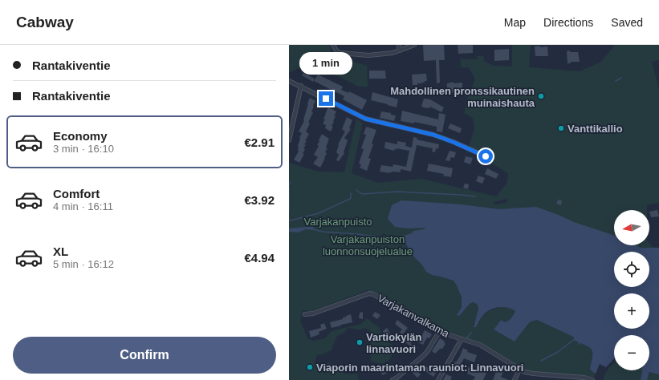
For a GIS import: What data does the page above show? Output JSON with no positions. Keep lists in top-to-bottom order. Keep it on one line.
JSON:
{"streets":{"street":["Varjakanvalkama"]},"parks":["Varjakanpuisto","Varjakanpuiston luonnonsuojelualue"],"places":["Mahdollinen pronssikautinen muinaishauta","Vanttikallio","Vartiokylän linnavuori","Viaporin maarintaman rauniot: Linnavuori"],"north":"left","page":{"header":"Cabway","nav":["Map","Directions","Saved"],"banner":["Rantakiventie","Rantakiventie"],"bubble":"1 min","list":[{"name":"Economy","note":"3 min · 16:10","value":"€2.91"},{"name":"Comfort","note":"4 min · 16:11","value":"€3.92"},{"name":"XL","note":"5 min · 16:12","value":"€4.94"}],"map_buttons":["+","−"],"buttons":"Confirm"}}
